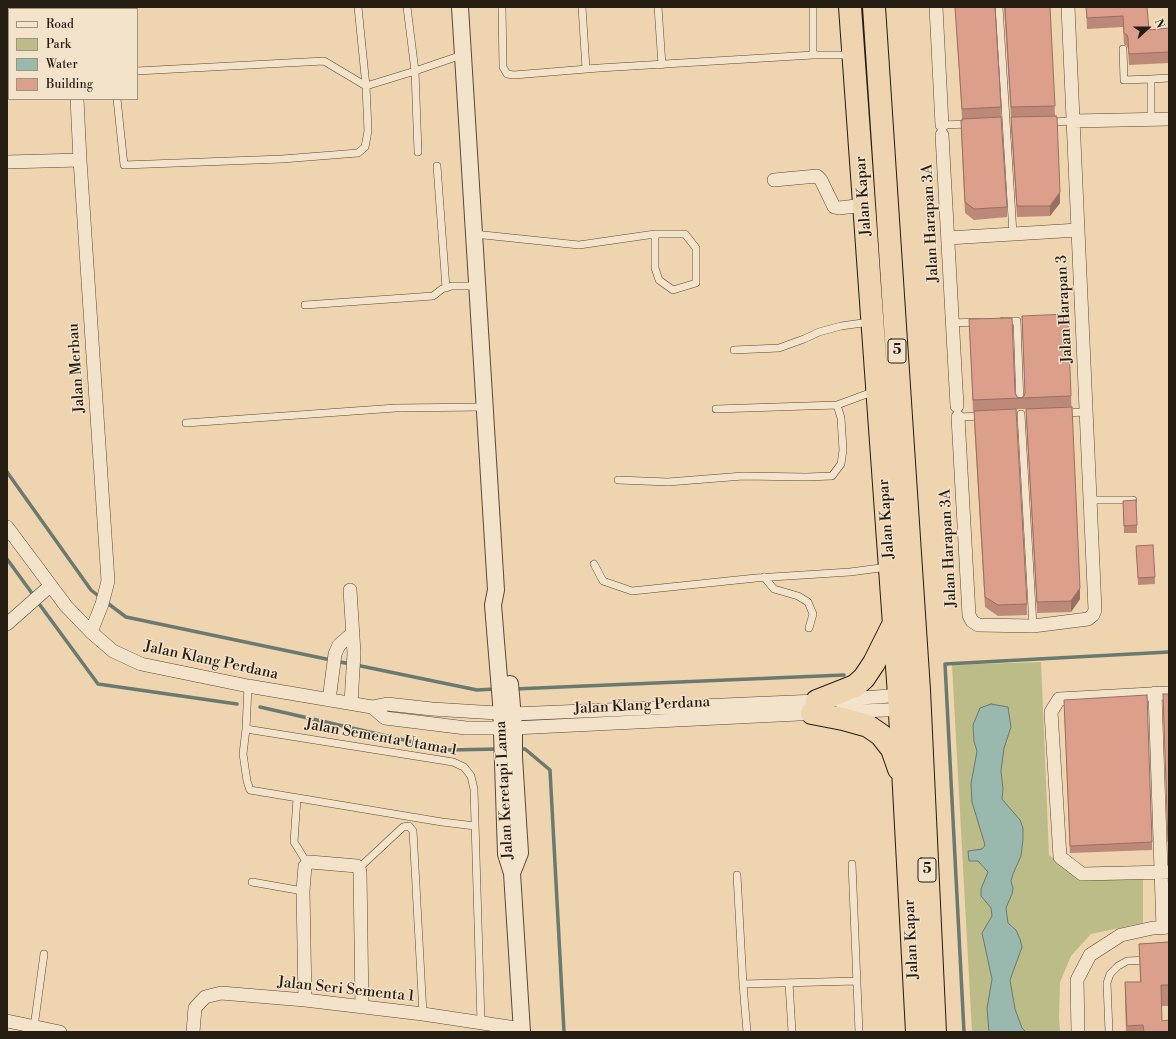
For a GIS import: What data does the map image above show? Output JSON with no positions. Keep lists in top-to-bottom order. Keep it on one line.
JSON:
{"streets":{"highway":["Jalan Kapar","5"],"street":["Jalan Harapan 3A","Jalan Harapan 3","Jalan Merbau","Jalan Klang Perdana","Jalan Keretapi Lama","Jalan Seri Sementa 1"],"lane":["Jalan Sementa Utama 1"]},"crossings":[["Jalan Kapar","Jalan Klang Perdana"],["Jalan Harapan 3A","Jalan Harapan 3"],["Jalan Merbau","Jalan Klang Perdana"],["Jalan Klang Perdana","Jalan Keretapi Lama"],["Jalan Sementa Utama 1","Jalan Seri Sementa 1"],["Jalan Keretapi Lama","Jalan Seri Sementa 1"]],"legend":["Road","Park","Water","Building"],"north":"right"}
